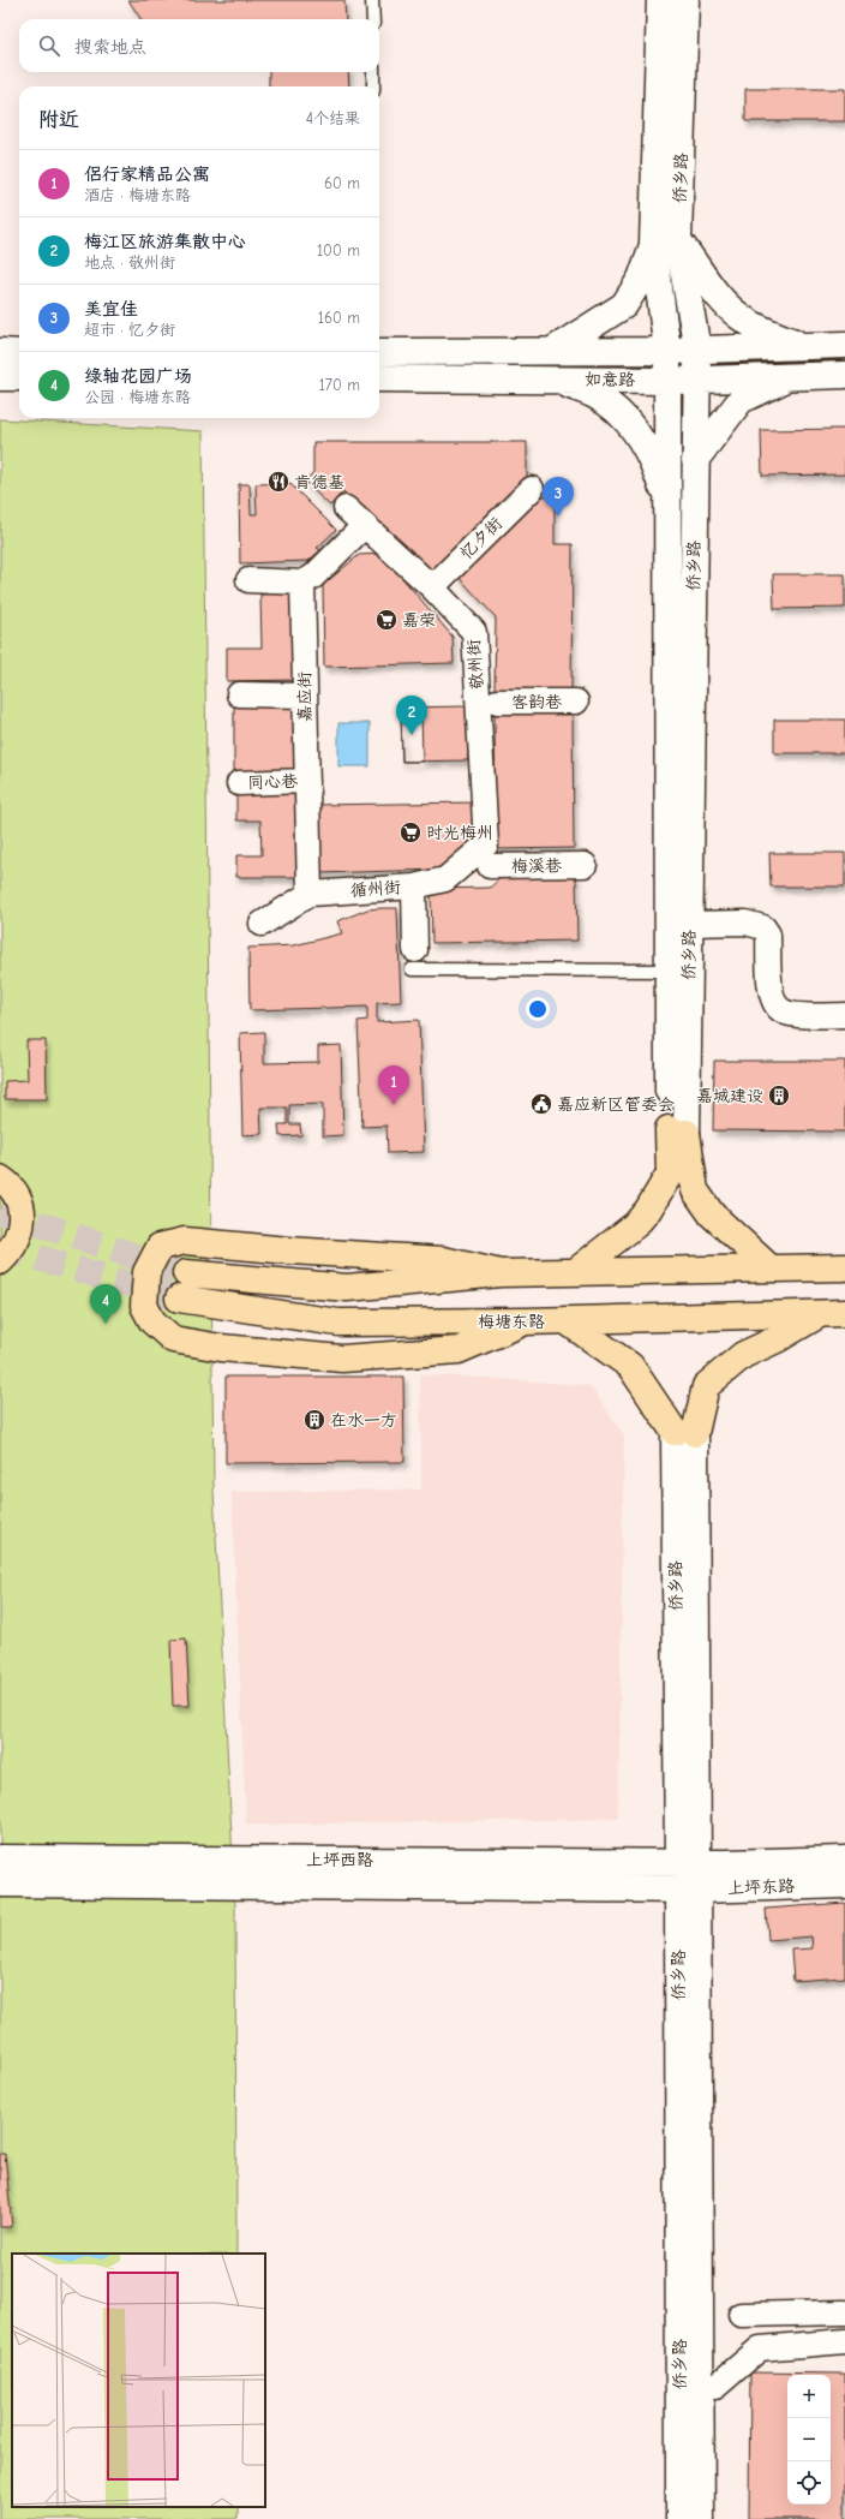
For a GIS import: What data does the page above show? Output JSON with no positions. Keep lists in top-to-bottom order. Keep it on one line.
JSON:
{"streets":{"main road":["梅塘东路"],"street":["侨乡路","如意路","忆夕街","敬州街","嘉应街","客韵巷","同心巷","梅溪巷","循州街","上坪西路","上坪东路"]},"crossings":[["侨乡路","如意路"],["侨乡路","上坪西路"],["侨乡路","上坪东路"],["忆夕街","敬州街"],["敬州街","梅溪巷"],["敬州街","循州街"],["嘉应街","同心巷"],["嘉应街","循州街"],["梅溪巷","循州街"],["上坪西路","上坪东路"]],"places":{"restaurant":["肯德基"],"supermarket":["嘉荣","时光梅州"],"building":["嘉城建设","在水一方"],"public building":["嘉应新区管委会"]},"page":{"search":"搜索地点","heading":["附近","4个结果"],"list":[{"mark":"1","name":"侣行家精品公寓","note":"酒店 · 梅塘东路","value":"60 m"},{"mark":"2","name":"梅江区旅游集散中心","note":"地点 · 敬州街","value":"100 m"},{"mark":"3","name":"美宜佳","note":"超市 · 忆夕街","value":"160 m"},{"mark":"4","name":"绿轴花园广场","note":"公园 · 梅塘东路","value":"170 m"}],"pins":["3","2","1","4"],"map_buttons":["+","−"]}}
